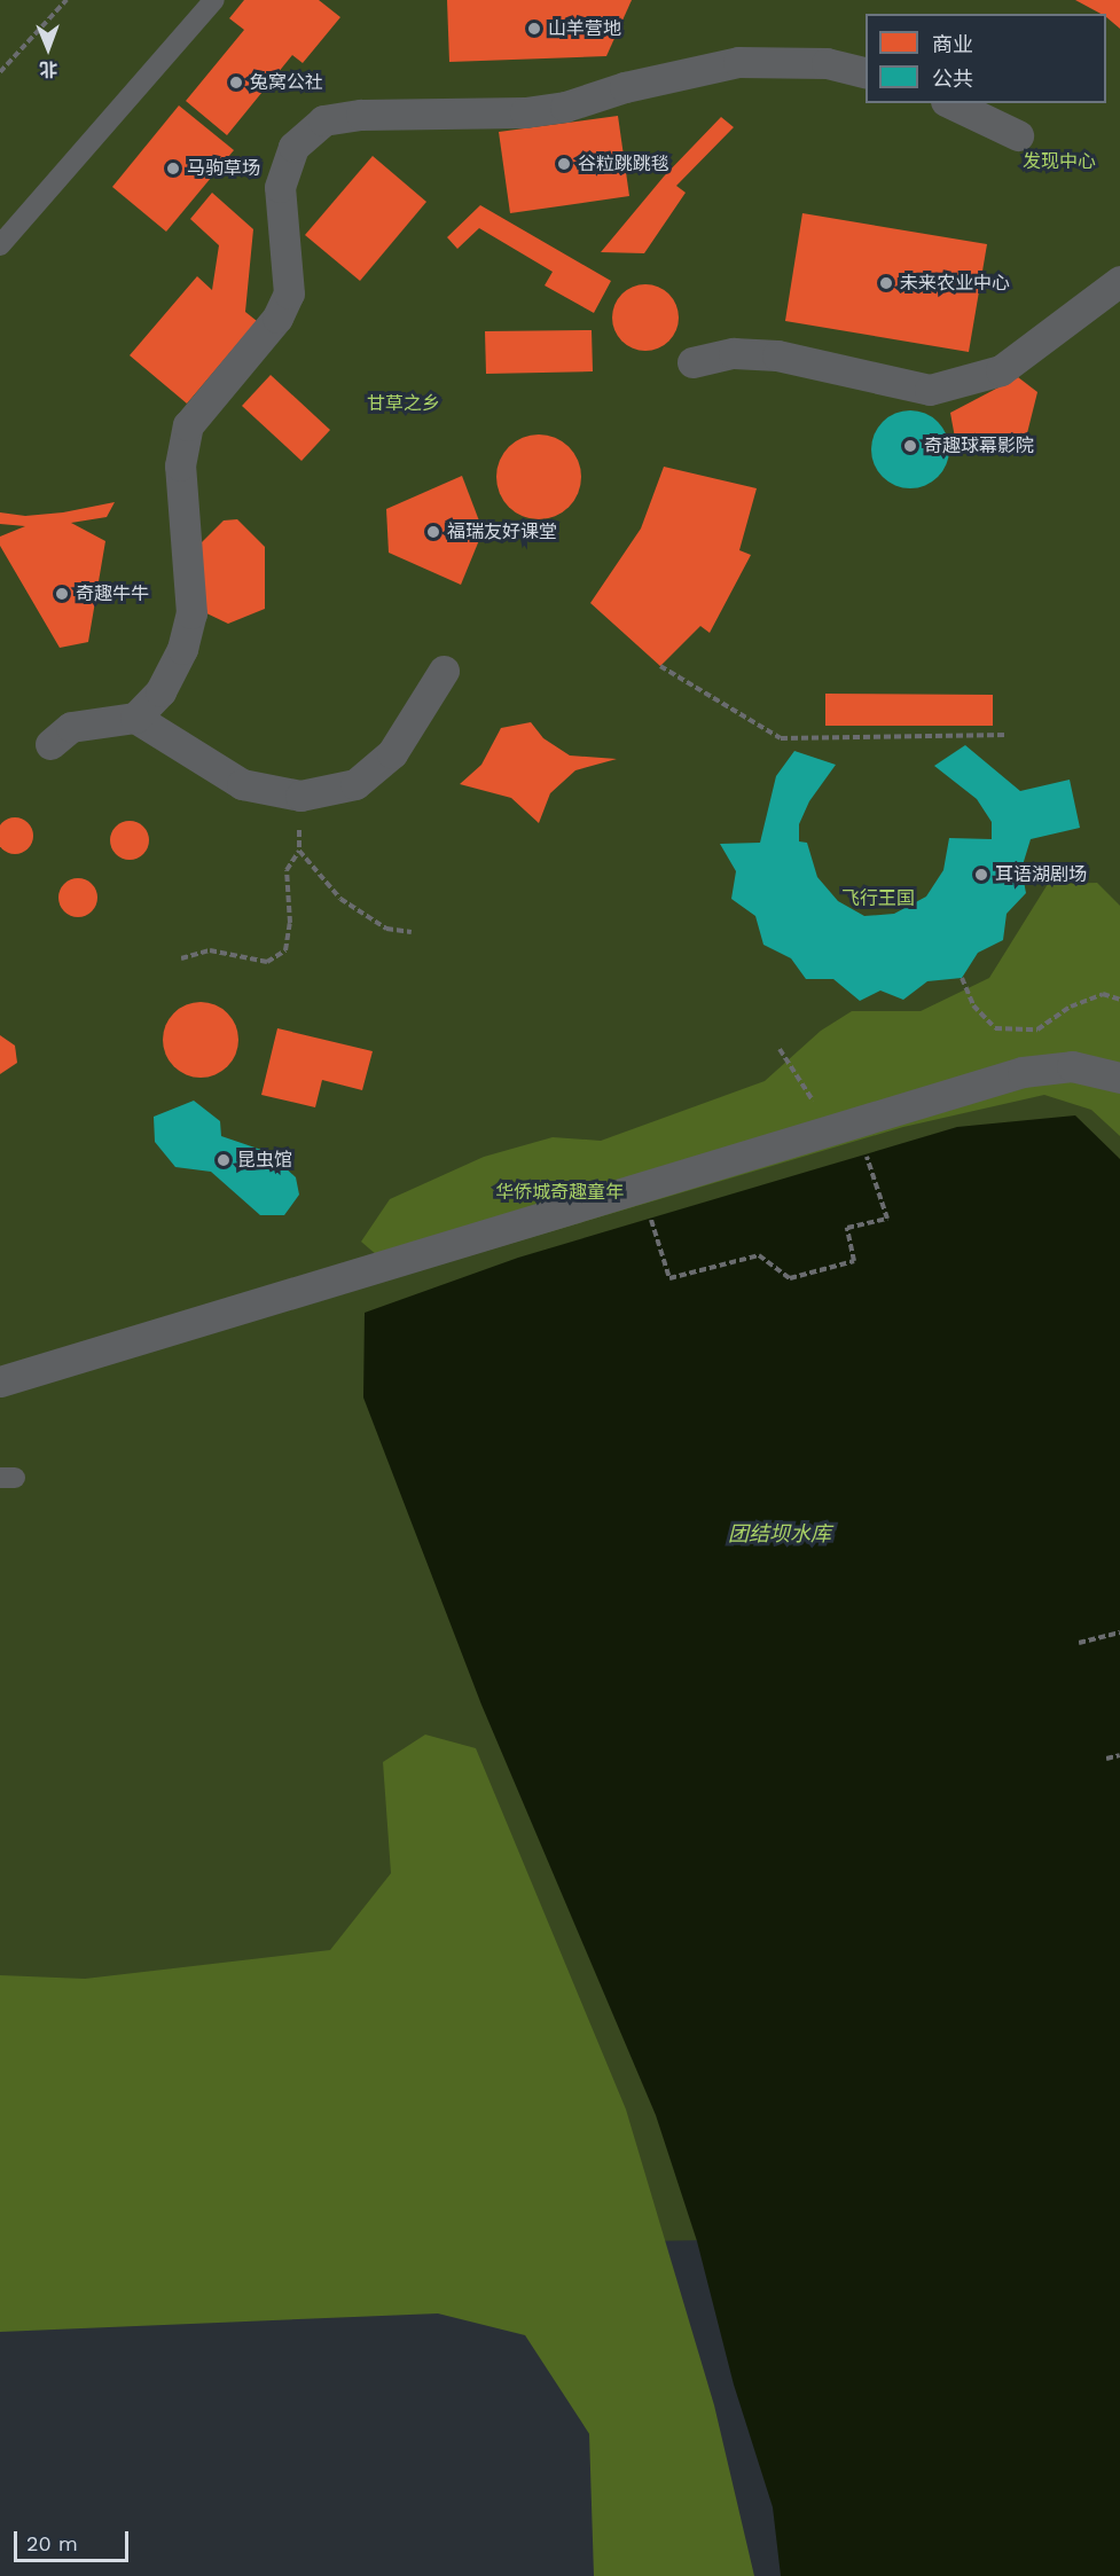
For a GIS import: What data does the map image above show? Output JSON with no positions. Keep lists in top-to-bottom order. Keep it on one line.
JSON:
{"water":["团结坝水库"],"parks":["发现中心","甘草之乡","飞行王国","华侨城奇趣童年"],"places":["山羊营地","兔窝公社","谷粒跳跳毯","马驹草场","未来农业中心","奇趣球幕影院","福瑞友好课堂","奇趣牛牛","耳语湖剧场","昆虫馆"],"legend":["商业","公共"],"scale_bar":"20 m","north":"bottom"}
